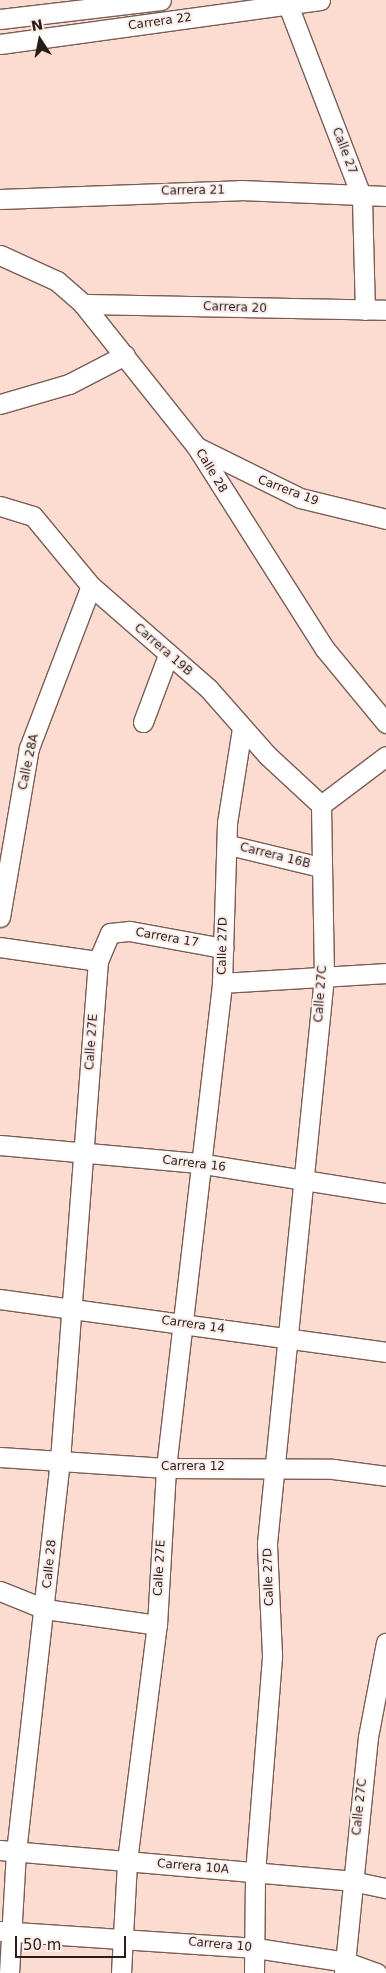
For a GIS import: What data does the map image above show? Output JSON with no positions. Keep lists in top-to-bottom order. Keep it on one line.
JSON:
{"streets":{"street":["Carrera 22","Calle 27","Carrera 21","Carrera 20","Calle 28","Carrera 19","Carrera 19B","Calle 28A","Carrera 16B","Carrera 17","Calle 27D","Calle 27C","Calle 27E","Carrera 16","Carrera 14","Carrera 12","Carrera 10A","Carrera 10"]},"crossings":[["Carrera 22","Calle 27"],["Calle 27","Carrera 21"],["Calle 27","Carrera 20"],["Carrera 20","Calle 28"],["Calle 28","Carrera 19"],["Calle 28","Calle 27E"],["Calle 28","Carrera 16"],["Calle 28","Carrera 14"],["Calle 28","Carrera 12"],["Calle 28","Carrera 10A"],["Calle 28","Carrera 10"],["Carrera 19B","Calle 28A"],["Carrera 19B","Calle 27D"],["Carrera 19B","Calle 27C"],["Carrera 16B","Calle 27D"],["Carrera 16B","Calle 27C"],["Carrera 17","Calle 27D"],["Carrera 17","Calle 27E"],["Calle 27D","Calle 27C"],["Calle 27D","Calle 27E"],["Calle 27D","Carrera 16"],["Calle 27D","Carrera 14"],["Calle 27D","Carrera 12"],["Calle 27D","Carrera 10A"],["Calle 27D","Carrera 10"],["Calle 27C","Carrera 16"],["Calle 27C","Carrera 10A"],["Calle 27C","Carrera 10"],["Calle 27E","Carrera 16"],["Calle 27E","Carrera 14"],["Calle 27E","Carrera 12"],["Calle 27E","Carrera 10A"],["Calle 27E","Carrera 10"]],"scale_bar":"50 m","north":"top"}
